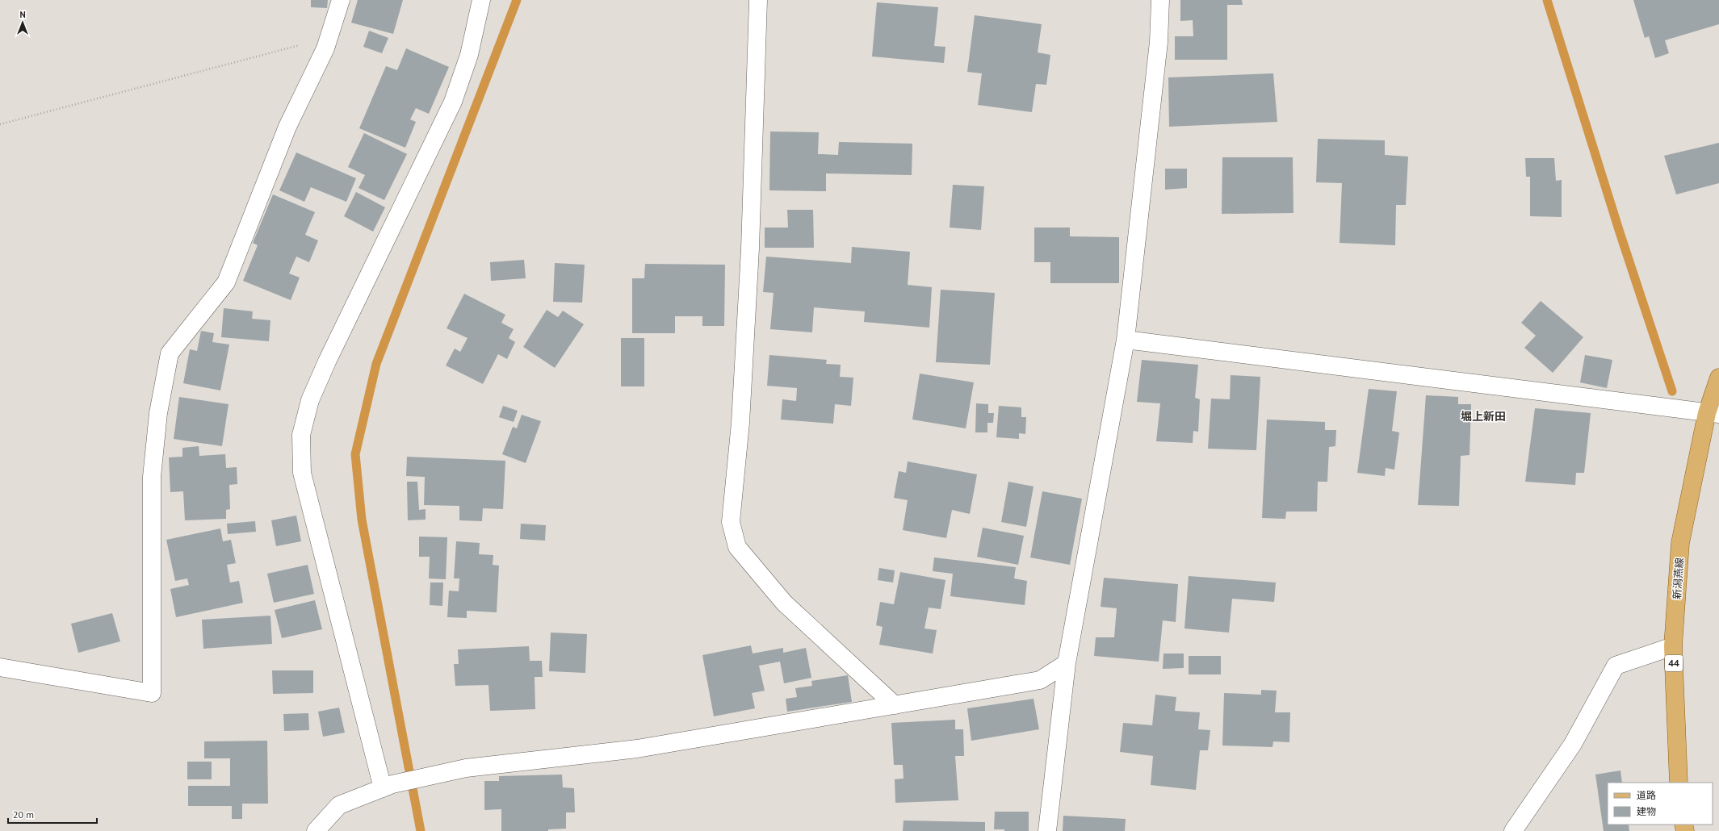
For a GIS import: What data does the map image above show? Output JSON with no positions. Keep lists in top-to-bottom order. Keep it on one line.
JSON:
{"streets":{"main road":["新潟燕線","44"]},"districts":["堀上新田"],"legend":["道路","建物"],"scale_bar":"20 m","north":"top"}
